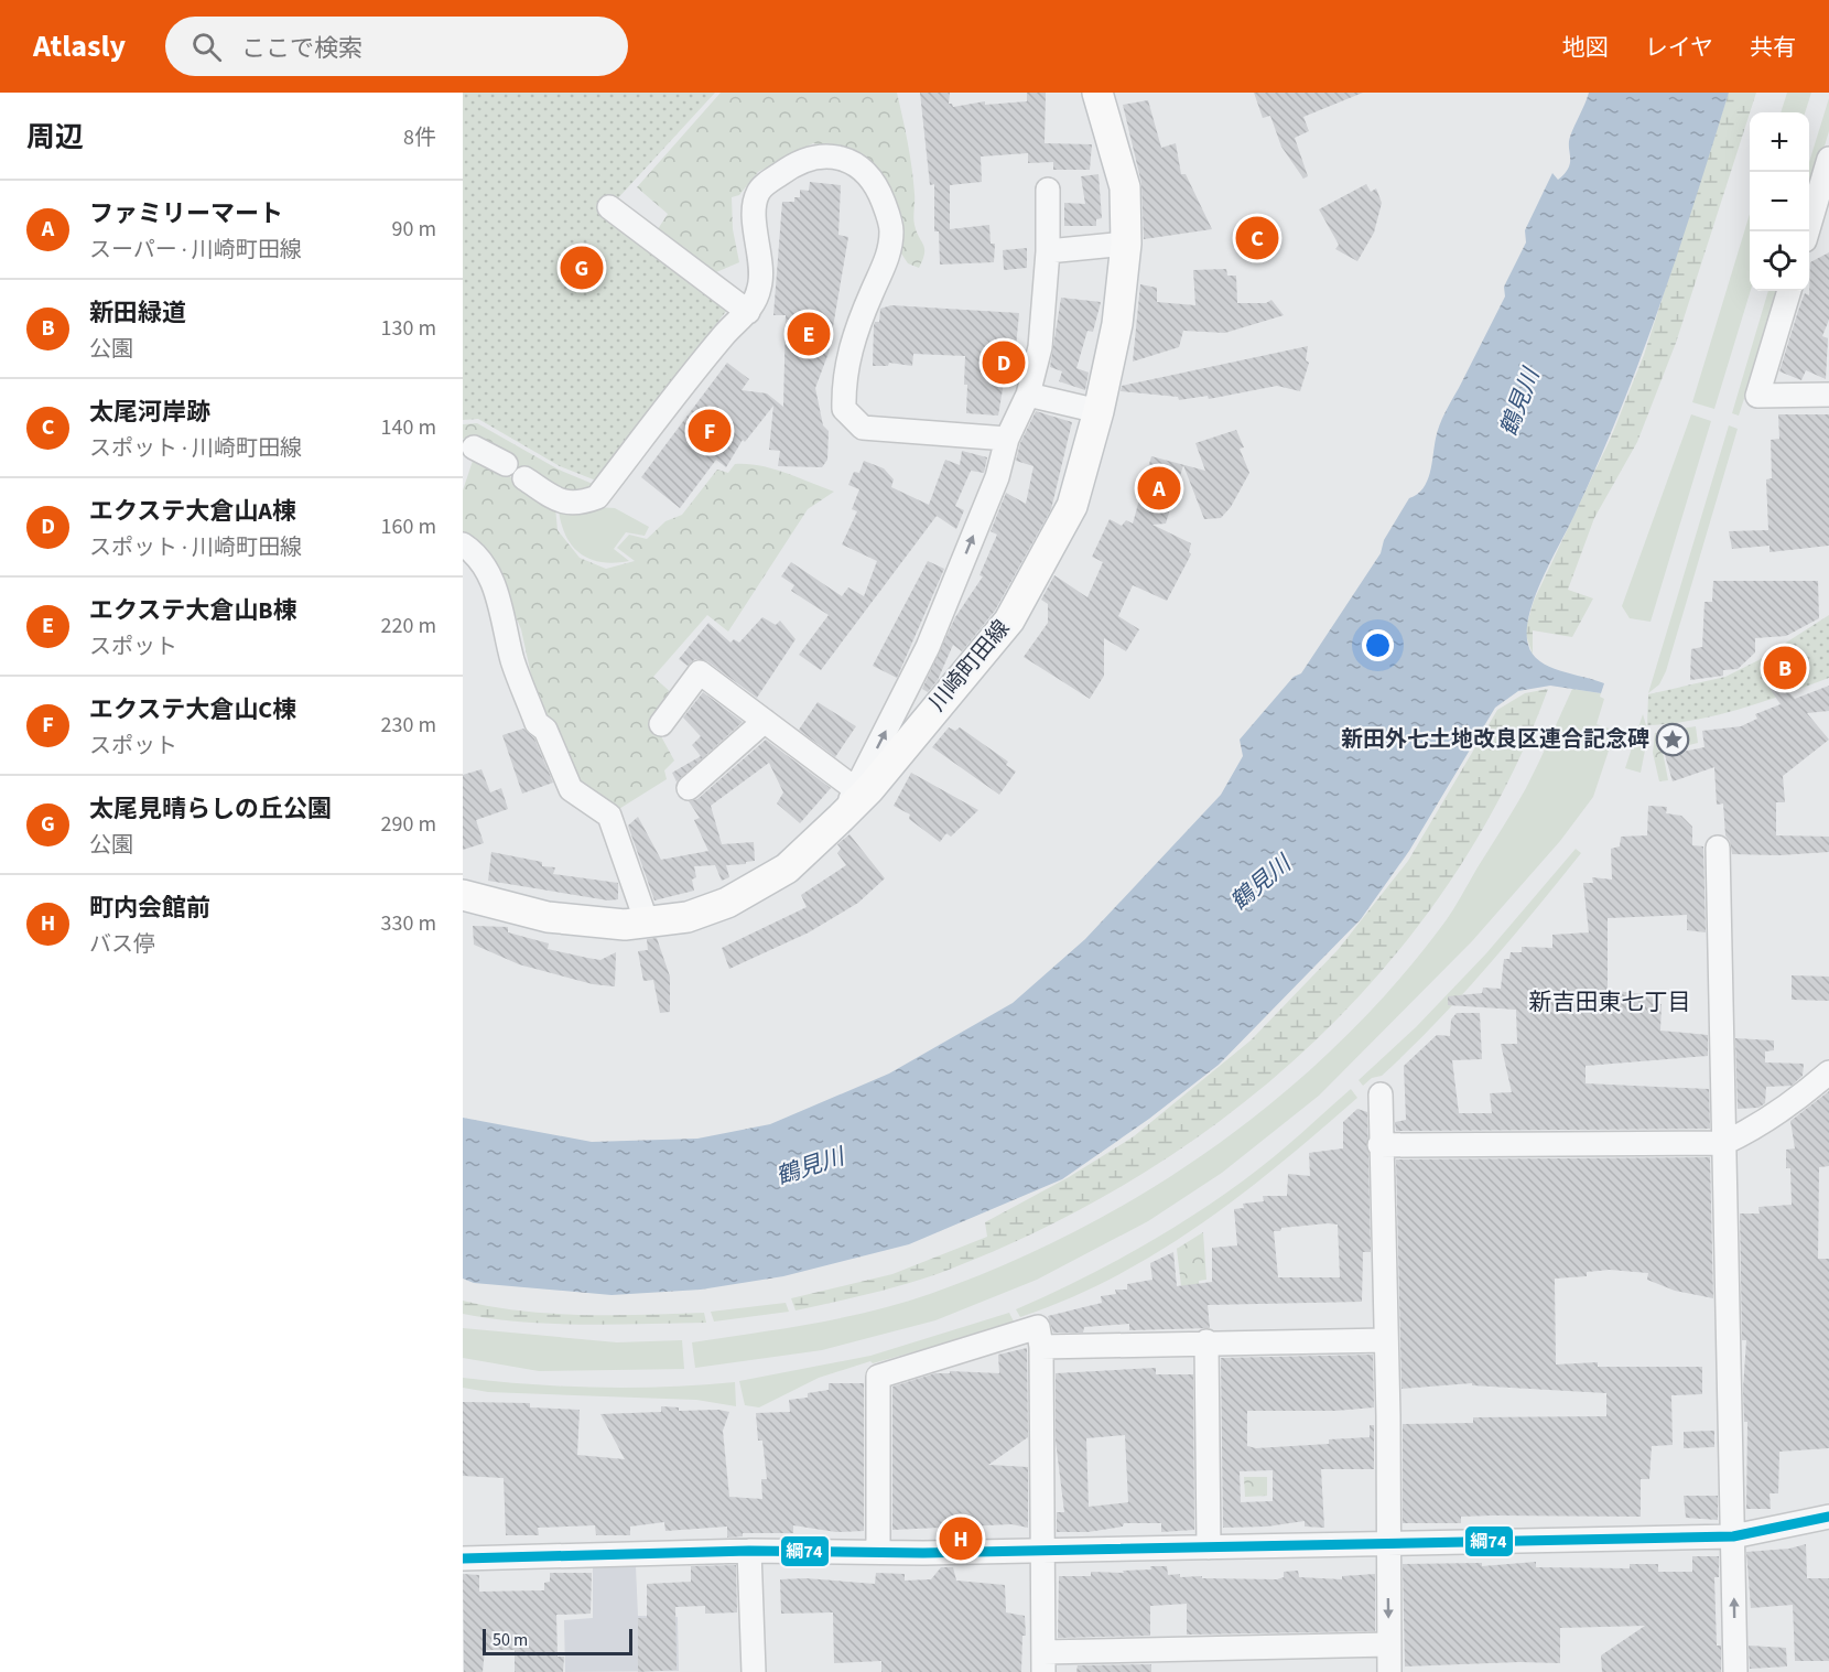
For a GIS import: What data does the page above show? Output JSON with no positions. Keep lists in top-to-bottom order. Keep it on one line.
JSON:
{"streets":{"main road":["川崎町田線"]},"districts":["新吉田東七丁目"],"water":["鶴見川"],"places":{"place":["新田外七土地改良区連合記念碑"]},"lines":["transit line 綱74"],"scale_bar":"50 m","page":{"header":"Atlasly","search":"ここで検索","nav":["地図","レイヤ","共有"],"heading":["周辺","8件"],"map_buttons":["+","−"],"list":[{"mark":"A","name":"ファミリーマート","note":"スーパー · 川崎町田線","value":"90 m"},{"mark":"B","name":"新田緑道","note":"公園","value":"130 m"},{"mark":"C","name":"太尾河岸跡","note":"スポット · 川崎町田線","value":"140 m"},{"mark":"D","name":"エクステ大倉山A棟","note":"スポット · 川崎町田線","value":"160 m"},{"mark":"E","name":"エクステ大倉山B棟","note":"スポット","value":"220 m"},{"mark":"F","name":"エクステ大倉山C棟","note":"スポット","value":"230 m"},{"mark":"G","name":"太尾見晴らしの丘公園","note":"公園","value":"290 m"},{"mark":"H","name":"町内会館前","note":"バス停","value":"330 m"}],"pins":["C","G","E","D","F","A","B","H"],"scale":"50 m"}}
